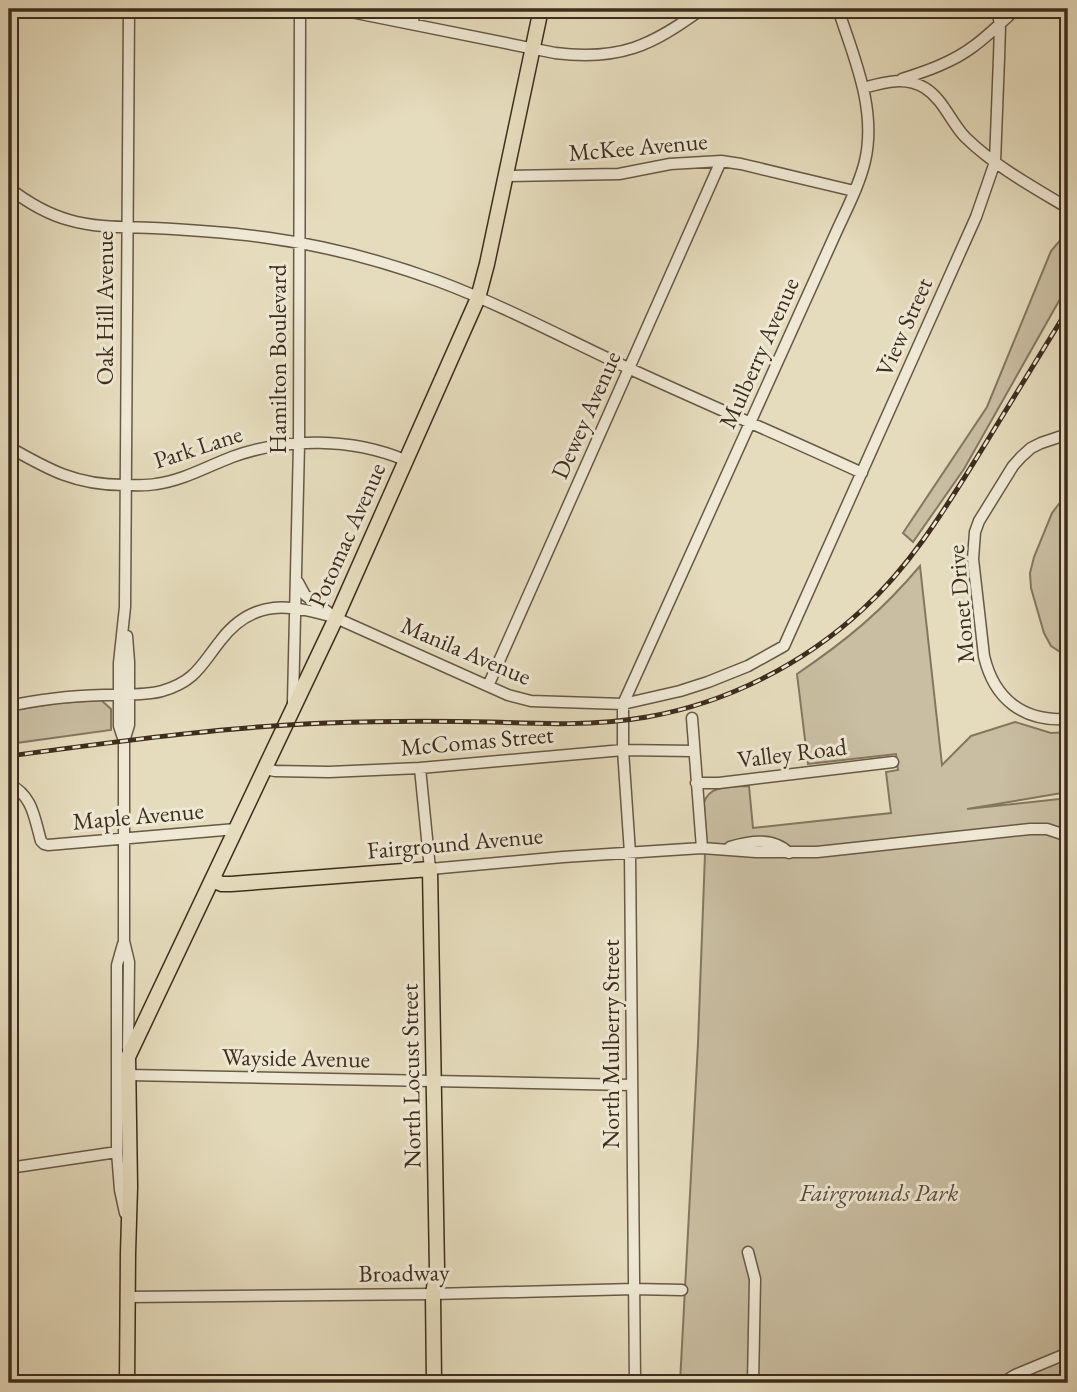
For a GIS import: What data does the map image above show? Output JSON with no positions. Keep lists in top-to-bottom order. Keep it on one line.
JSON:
{"streets":{"main road":["Oak Hill Avenue","Potomac Avenue","Fairground Avenue","North Locust Street"],"street":["McKee Avenue","View Street","Mulberry Avenue","Hamilton Boulevard","Dewey Avenue","Park Lane","Monet Drive","Manila Avenue","McComas Street","Valley Road","Maple Avenue","North Mulberry Street","Wayside Avenue","Broadway"]},"crossings":[["McKee Avenue","Mulberry Avenue"],["McKee Avenue","Dewey Avenue"],["McKee Avenue","Potomac Avenue"],["Oak Hill Avenue","Park Lane"],["Oak Hill Avenue","Potomac Avenue"],["Oak Hill Avenue","Maple Avenue"],["Oak Hill Avenue","Wayside Avenue"],["View Street","Manila Avenue"],["Mulberry Avenue","Manila Avenue"],["Mulberry Avenue","North Mulberry Street"],["Hamilton Boulevard","Park Lane"],["Hamilton Boulevard","Potomac Avenue"],["Dewey Avenue","Manila Avenue"],["Park Lane","Potomac Avenue"],["Potomac Avenue","Manila Avenue"],["Potomac Avenue","McComas Street"],["Potomac Avenue","Maple Avenue"],["Potomac Avenue","Fairground Avenue"],["Manila Avenue","North Mulberry Street"],["McComas Street","North Mulberry Street"],["McComas Street","North Locust Street"],["Fairground Avenue","North Mulberry Street"],["Fairground Avenue","North Locust Street"],["North Mulberry Street","Wayside Avenue"],["North Mulberry Street","Broadway"],["Wayside Avenue","North Locust Street"],["North Locust Street","Broadway"]],"parks":["Fairgrounds Park"]}
